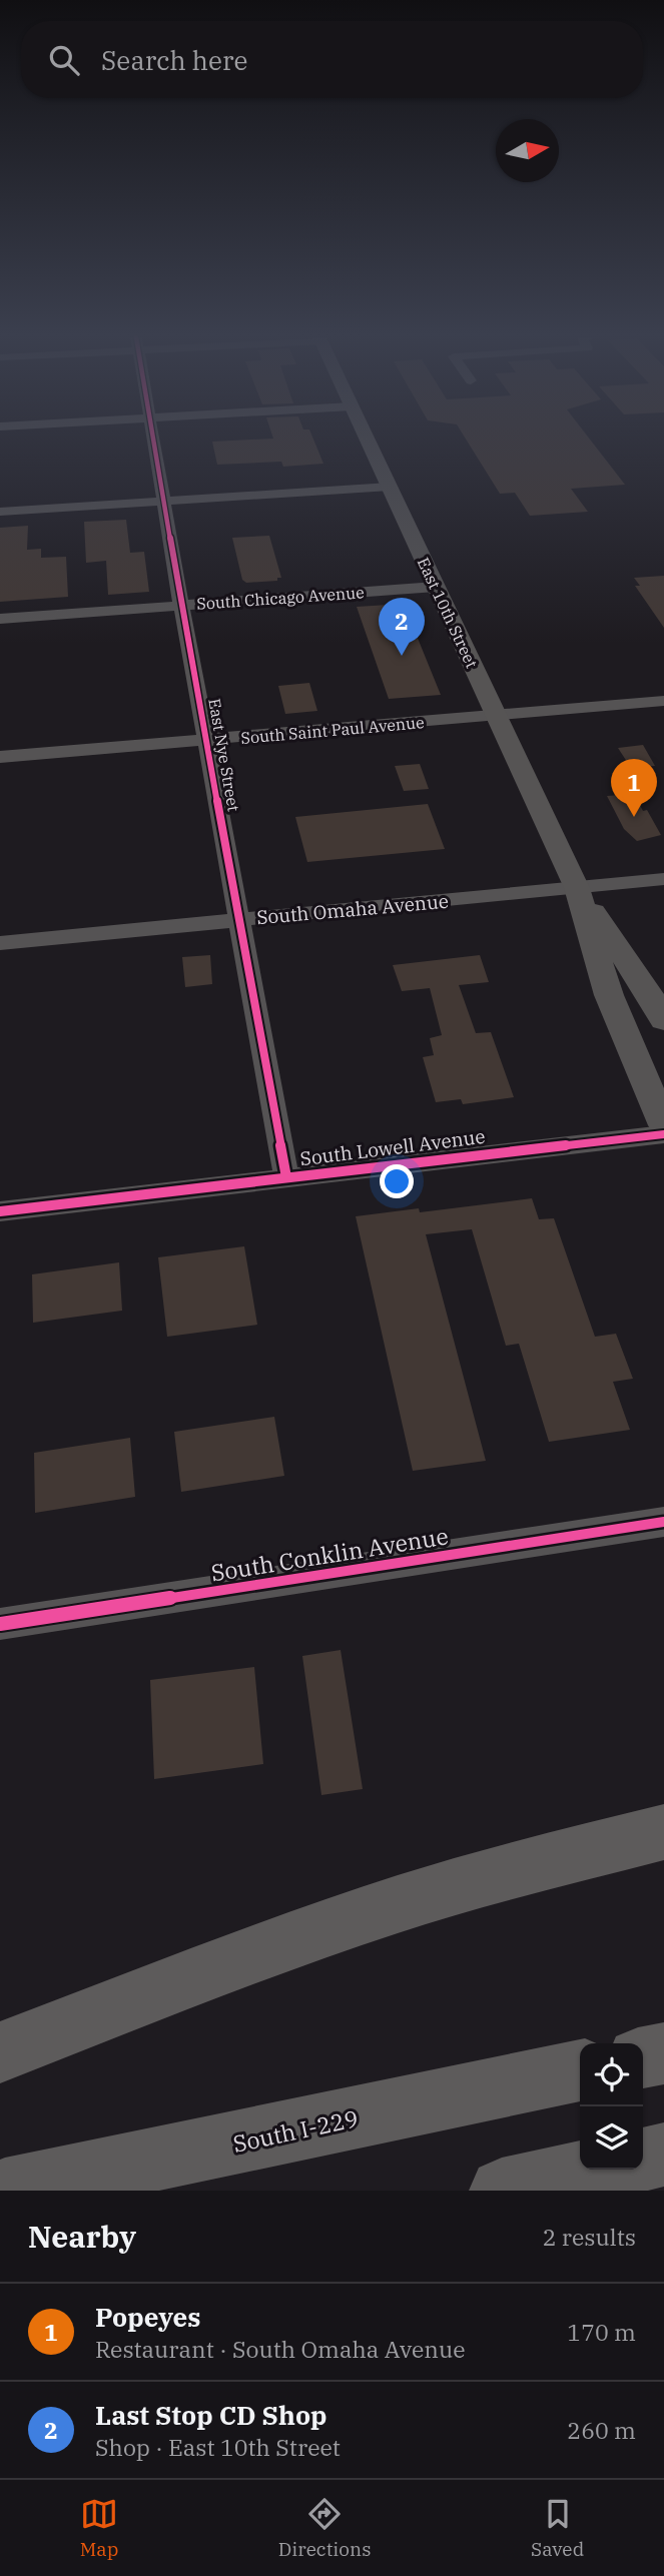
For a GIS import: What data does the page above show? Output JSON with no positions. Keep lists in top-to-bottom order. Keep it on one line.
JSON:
{"streets":{"highway":["South I-229"],"main road":["East 10th Street"],"street":["South Chicago Avenue","South Saint Paul Avenue","East Nye Street","South Omaha Avenue","South Lowell Avenue","South Conklin Avenue"]},"crossings":[["South Chicago Avenue","East 10th Street"],["South Chicago Avenue","East Nye Street"],["East 10th Street","South Saint Paul Avenue"],["East 10th Street","South Omaha Avenue"],["South Saint Paul Avenue","East Nye Street"],["East Nye Street","South Omaha Avenue"],["East Nye Street","South Lowell Avenue"]],"north":"right","page":{"search":"Search here","pins":["2","1"],"heading":["Nearby","2 results"],"list":[{"mark":"1","name":"Popeyes","note":"Restaurant · South Omaha Avenue","value":"170 m"},{"mark":"2","name":"Last Stop CD Shop","note":"Shop · East 10th Street","value":"260 m"}],"nav":["Map","Directions","Saved"]}}
